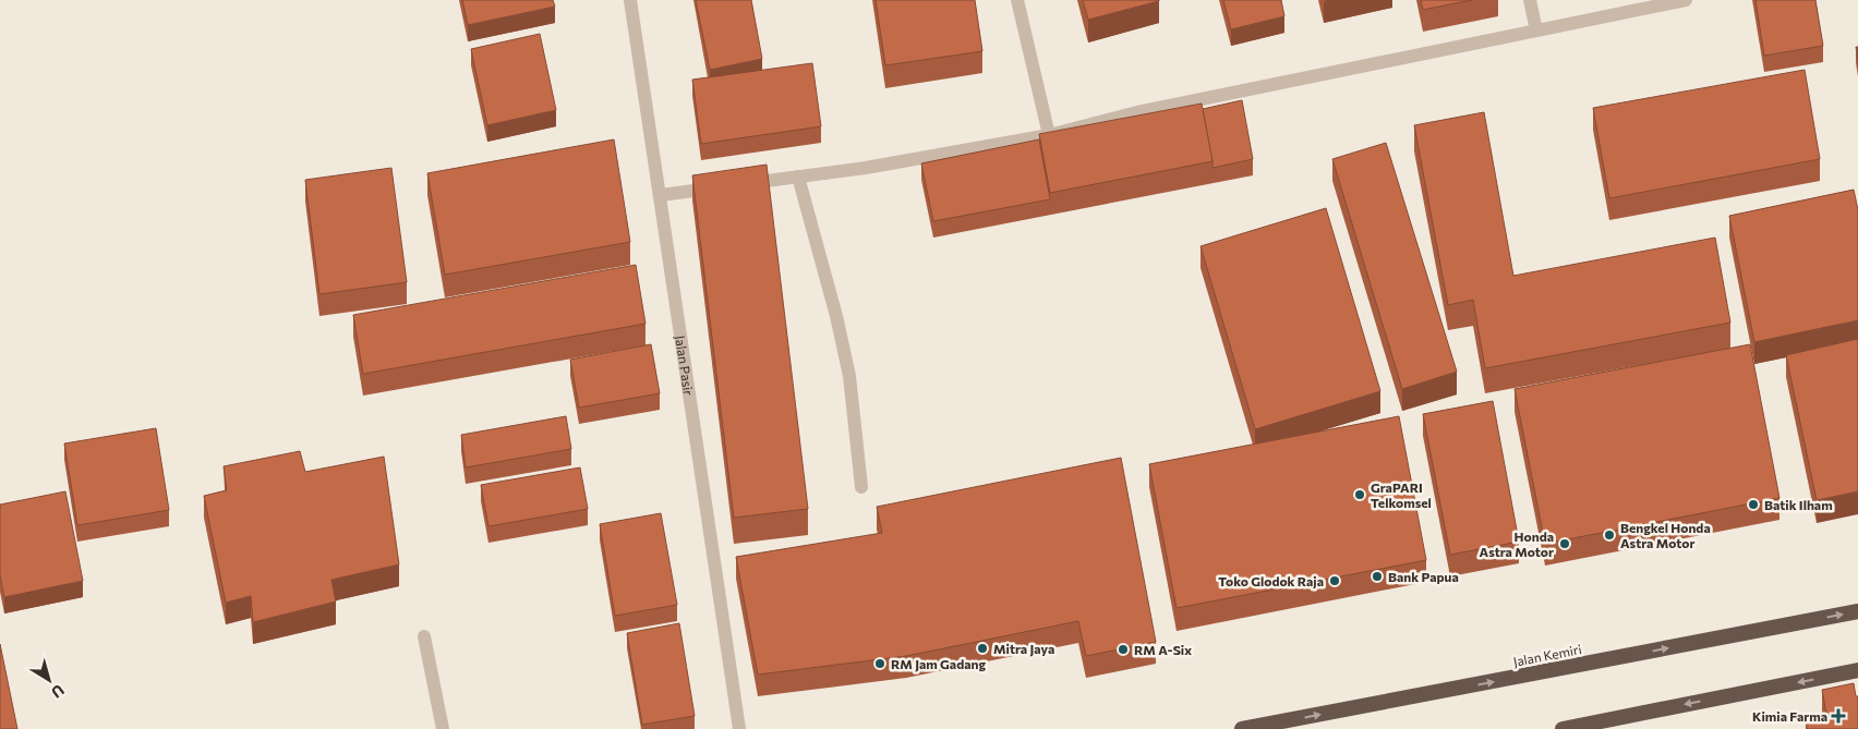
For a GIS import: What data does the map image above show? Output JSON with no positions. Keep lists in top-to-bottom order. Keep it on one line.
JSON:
{"streets":{"highway":["Jalan Kemiri"],"street":["Jalan Pasir"]},"places":{"other":["GraPARI Telkomsel","Batik Ilham","Bengkel Honda Astra Motor","Honda Astra Motor","Bank Papua","Toko Glodok Raja","Mitra Jaya","RM A-Six","RM Jam Gadang"],"health":["Kimia Farma"]},"north":"bottom right"}
